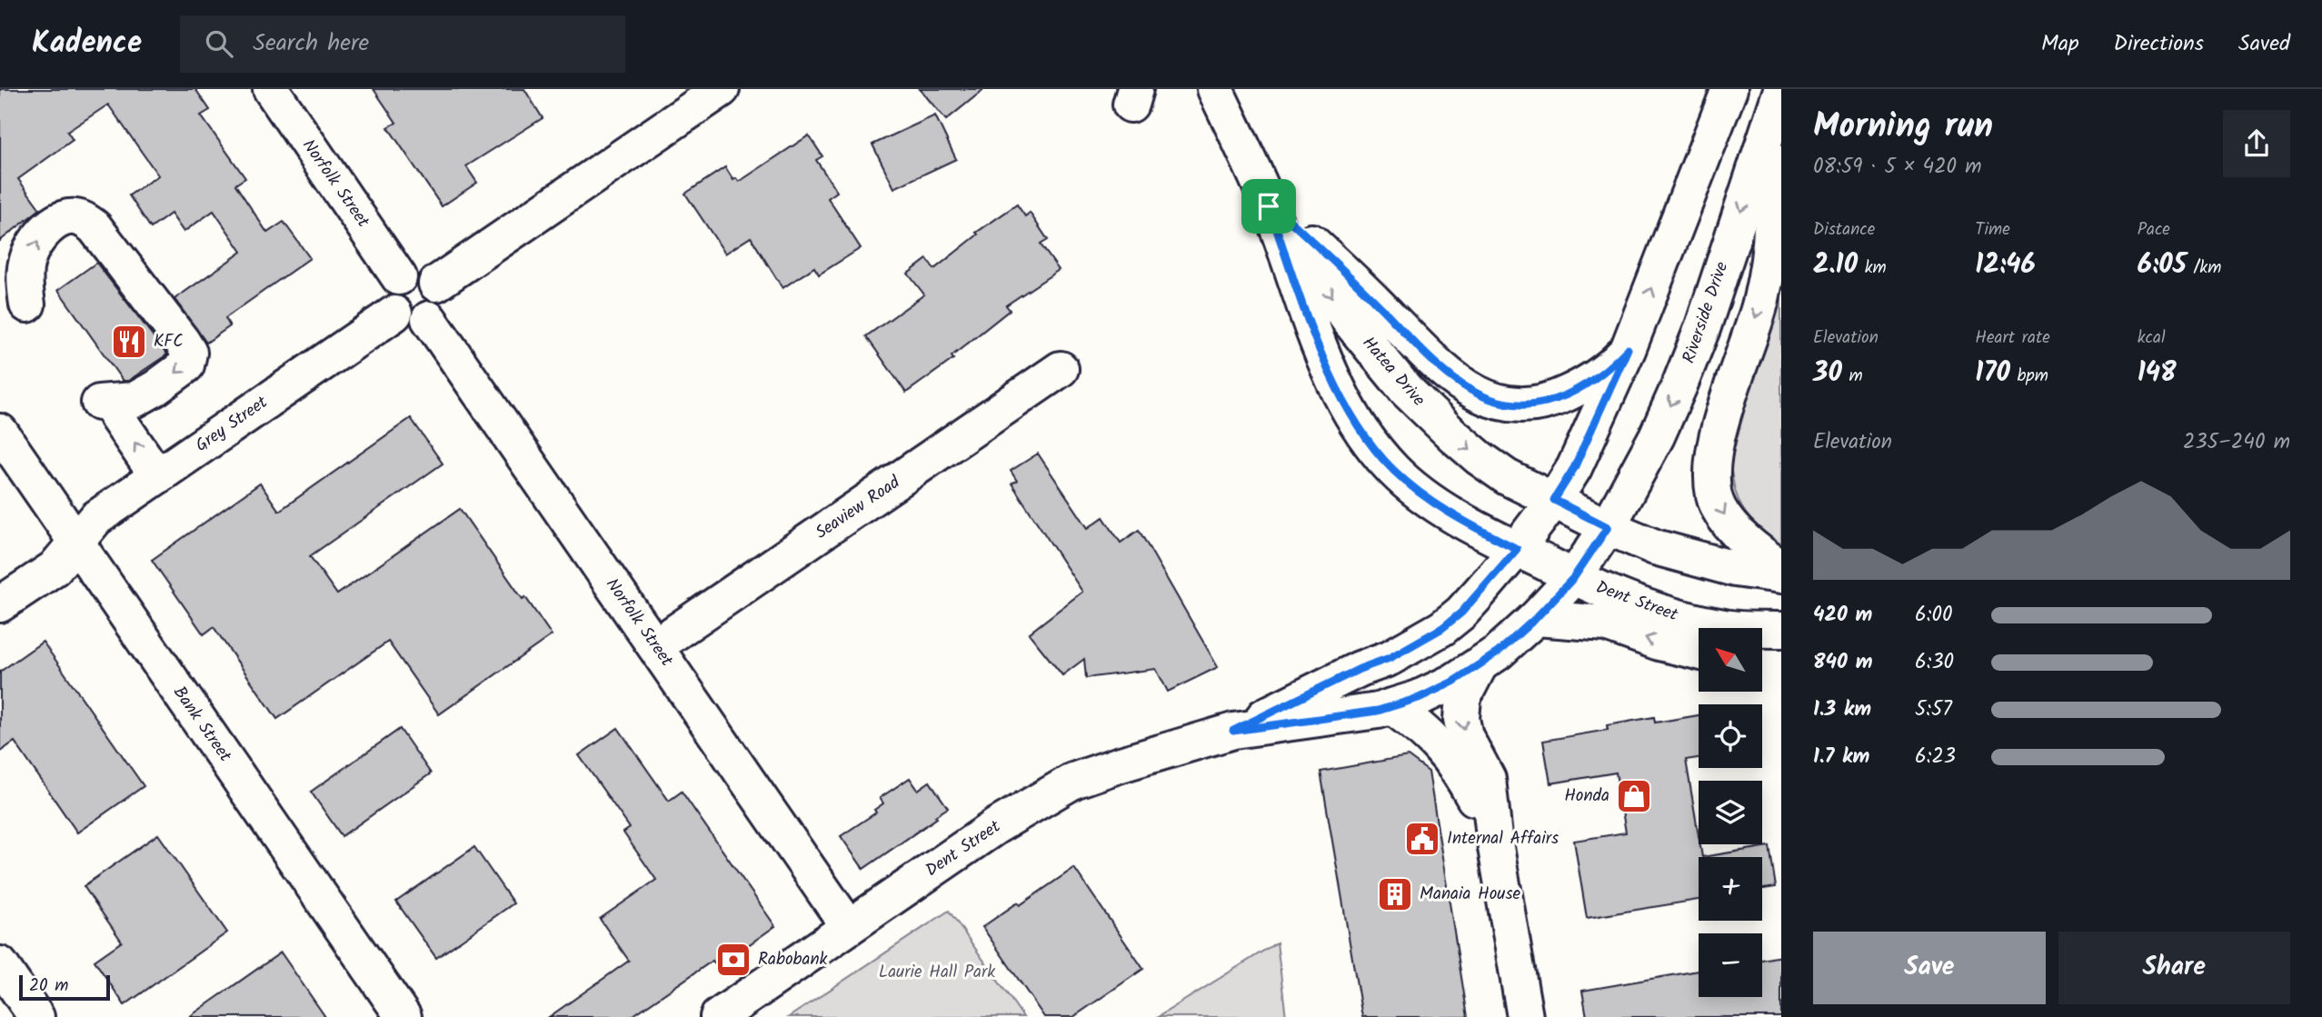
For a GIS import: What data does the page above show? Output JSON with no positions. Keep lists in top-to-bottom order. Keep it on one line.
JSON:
{"streets":{"main road":["Norfolk Street","Riverside Drive","Hatea Drive","Grey Street","Seaview Road","Dent Street","Bank Street"]},"crossings":[["Norfolk Street","Grey Street"],["Norfolk Street","Seaview Road"],["Norfolk Street","Dent Street"],["Riverside Drive","Hatea Drive"],["Riverside Drive","Dent Street"],["Hatea Drive","Dent Street"],["Grey Street","Bank Street"]],"parks":["Laurie Hall Park"],"places":{"restaurant":["KFC"],"shop":["Honda"],"public building":["Internal Affairs"],"building":["Manaia House"],"bank":["Rabobank"]},"scale_bar":"20 m","north":"top left","page":{"header":"Kadence","search":"Search here","nav":["Map","Directions","Saved"],"heading":["Morning run","08:59 · 5 × 420 m"],"stats":[["Distance","2.10 km"],["Time","12:46"],["Pace","6:05 /km"],["Elevation","30 m"],["Heart rate","170 bpm"],["kcal","148"]],"chart":["Elevation","235–240 m"],"list":[{"name":"420 m","note":"6:00"},{"name":"840 m","note":"6:30"},{"name":"1.3 km","note":"5:57"},{"name":"1.7 km","note":"6:23"}],"map_buttons":["+","−"],"buttons":["Save","Share"],"scale":"20 m"}}
